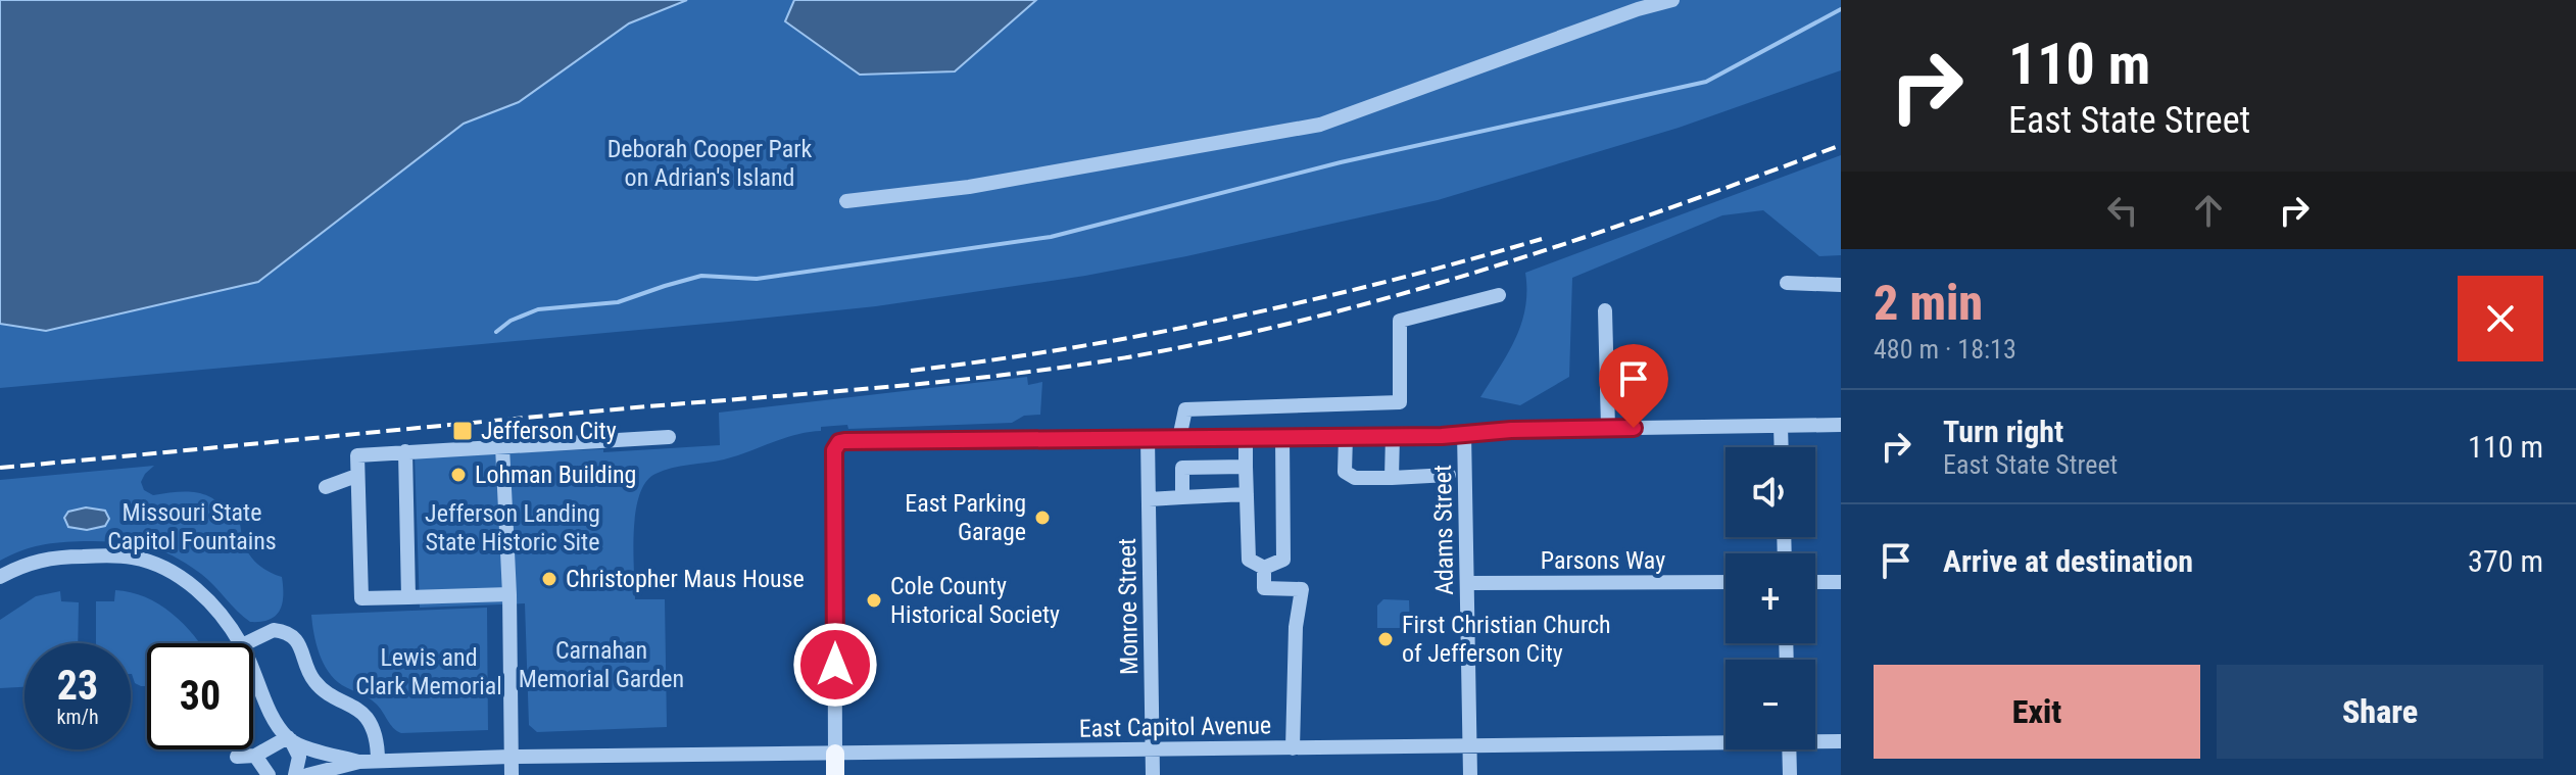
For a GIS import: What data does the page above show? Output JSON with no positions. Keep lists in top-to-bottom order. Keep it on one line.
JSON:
{"streets":{"street":["Adams Street","Parsons Way","Monroe Street","East Capitol Avenue"]},"crossings":[["Adams Street","Parsons Way"],["Adams Street","East Capitol Avenue"],["Monroe Street","East Capitol Avenue"]],"parks":["Deborah Cooper Park on Adrian's Island","Missouri State Capitol Fountains","Jefferson Landing State Historic Site","Carnahan Memorial Garden","Lewis and Clark Memorial"],"places":{"transit":["Jefferson City"],"other":["Lohman Building","East Parking Garage","Christopher Maus House","Cole County Historical Society","First Christian Church of Jefferson City"]},"page":{"turn":["110 m","East State Street"],"heading":["2 min","480 m · 18:13"],"list":[{"name":"Turn right","note":"East State Street","value":"110 m"},{"name":"Arrive at destination","value":"370 m"}],"map_buttons":["+","−"],"speed":"23 km/h","limit":"30","buttons":["Exit","Share"]}}
